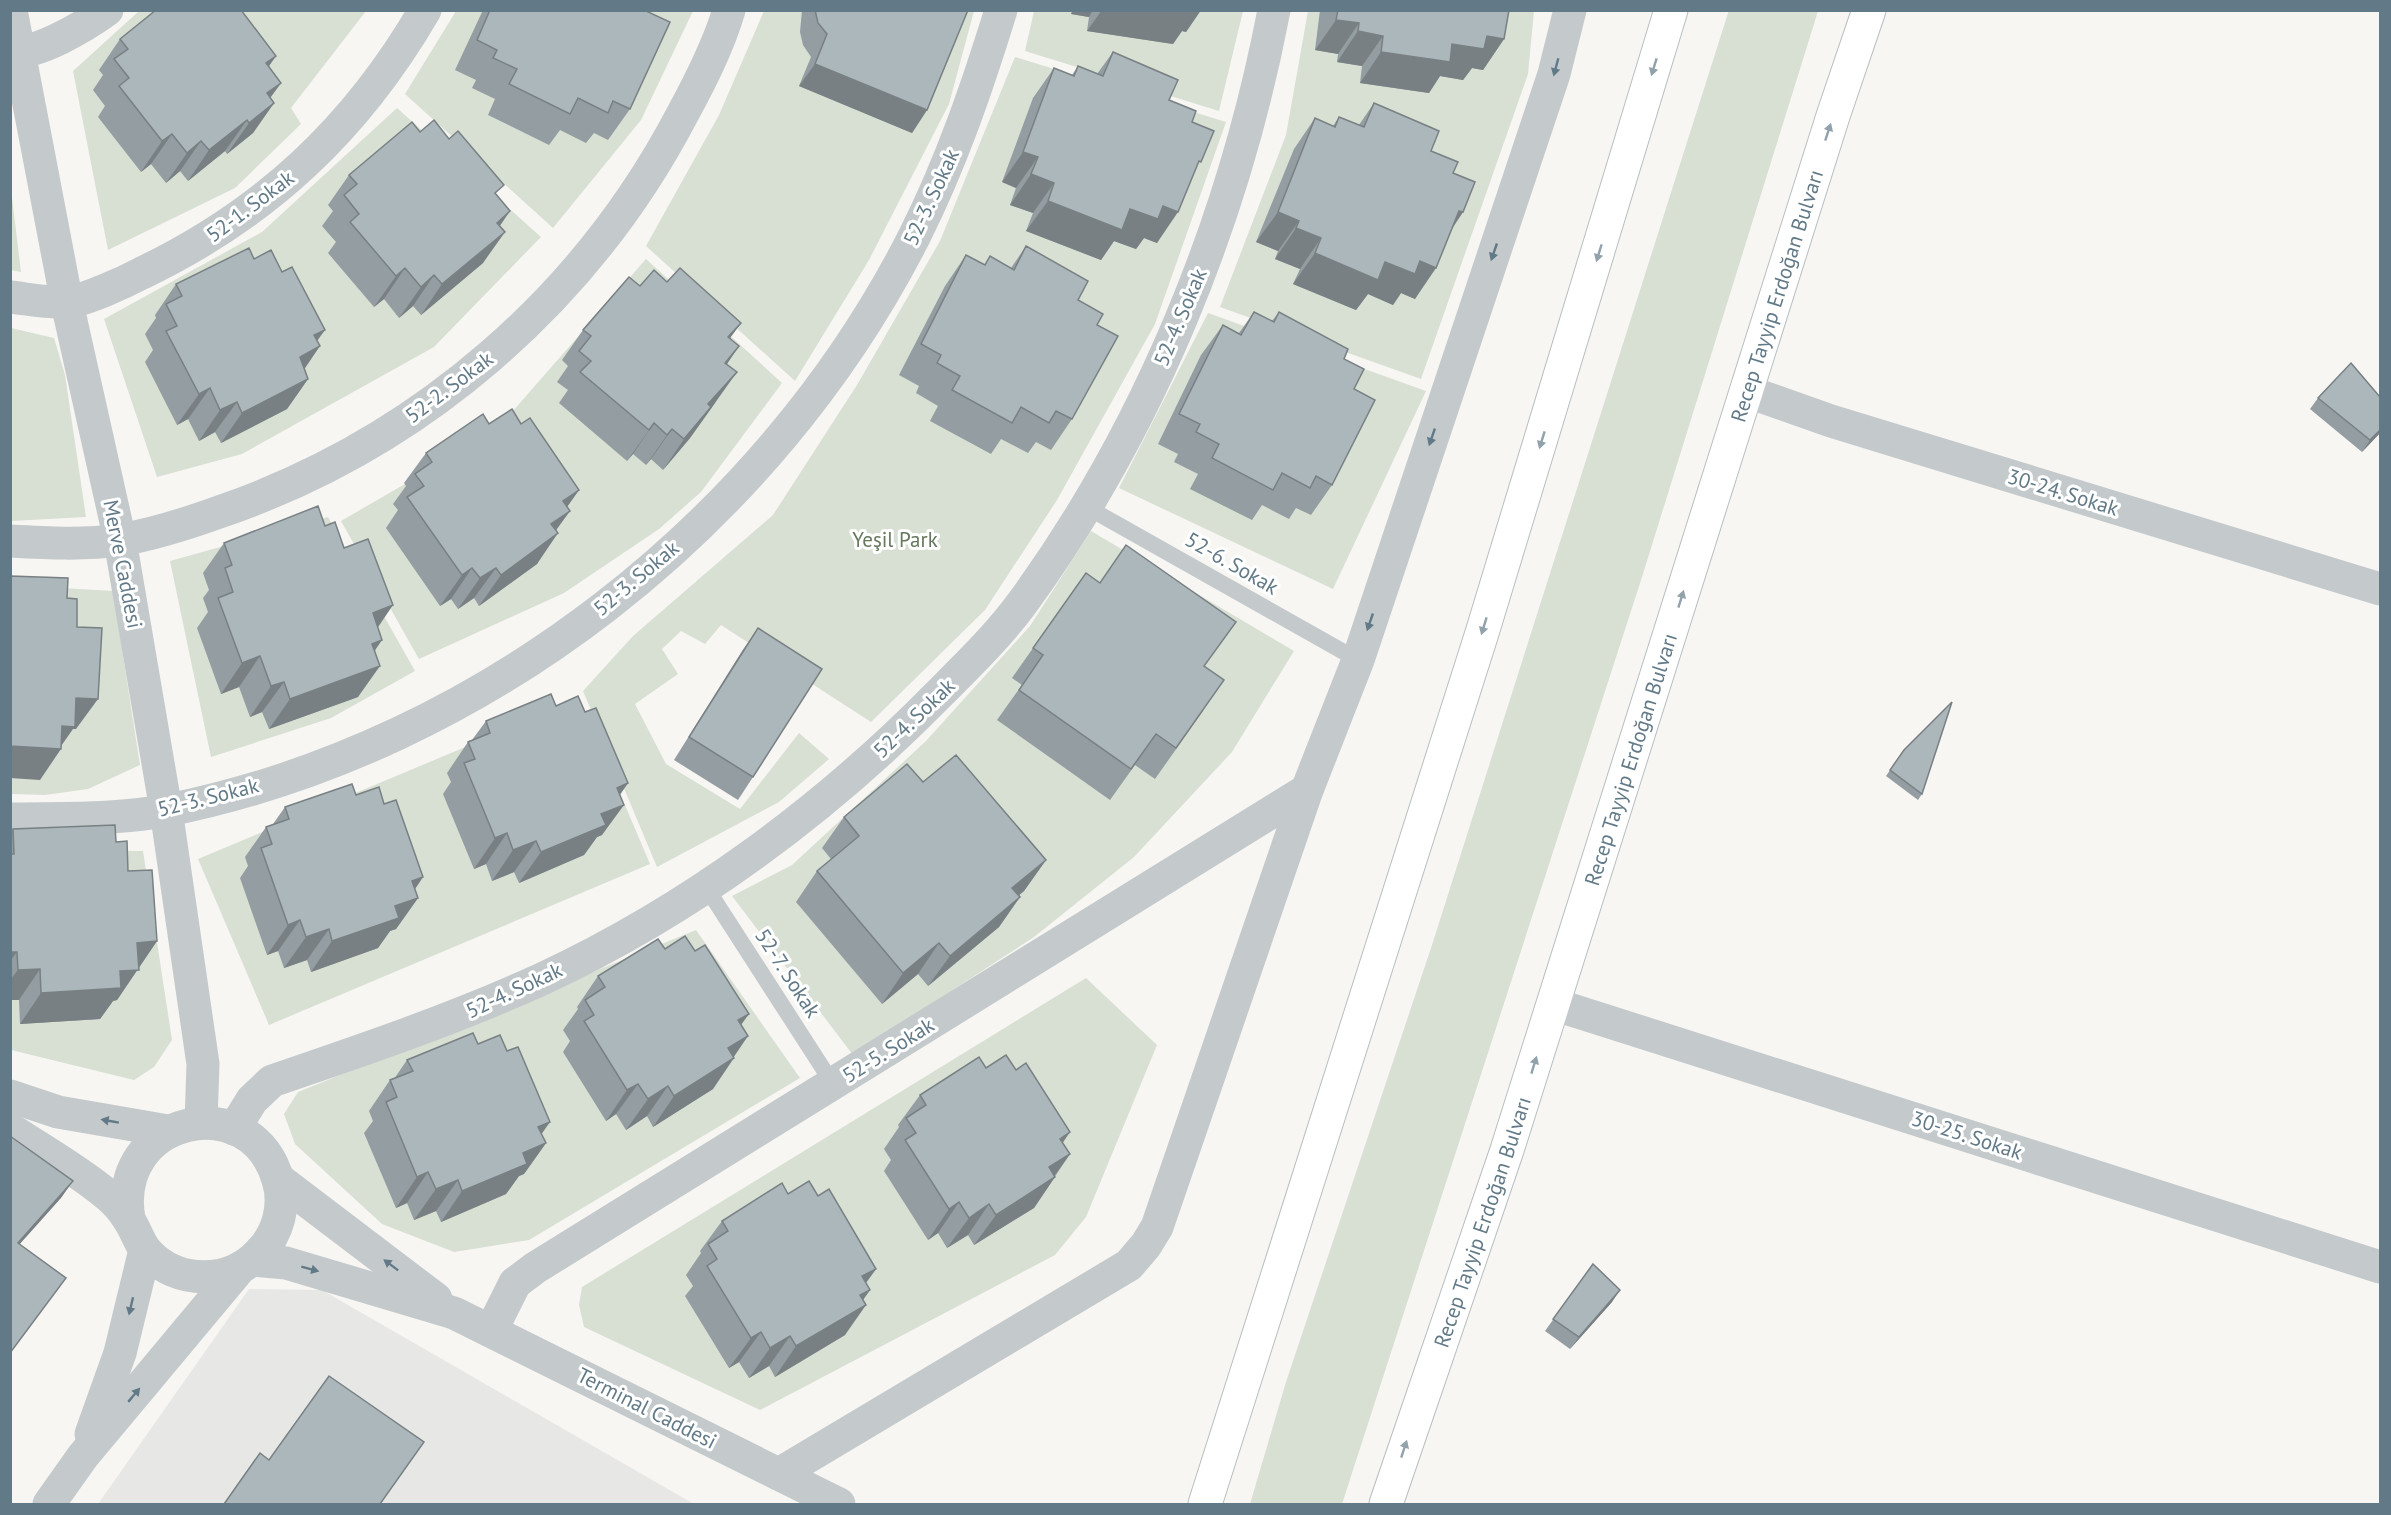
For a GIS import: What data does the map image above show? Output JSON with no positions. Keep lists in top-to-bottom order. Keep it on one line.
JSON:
{"streets":{"street":["52-3. Sokak","52-1. Sokak","Recep Tayyip Erdoğan Bulvarı","52-4. Sokak","52-2. Sokak","30-24. Sokak","Merve Caddesi","52-5. Sokak","30-25. Sokak","Terminal Caddesi"],"lane":["52-6. Sokak","52-7. Sokak"]},"crossings":[["52-3. Sokak","Merve Caddesi"],["52-1. Sokak","Merve Caddesi"],["Recep Tayyip Erdoğan Bulvarı","30-24. Sokak"],["Recep Tayyip Erdoğan Bulvarı","30-25. Sokak"],["52-4. Sokak","52-6. Sokak"],["52-4. Sokak","Merve Caddesi"],["52-4. Sokak","52-7. Sokak"],["52-4. Sokak","Terminal Caddesi"],["52-2. Sokak","Merve Caddesi"],["Merve Caddesi","Terminal Caddesi"],["52-7. Sokak","52-5. Sokak"],["52-5. Sokak","Terminal Caddesi"]],"parks":["Yeşil Park"]}
